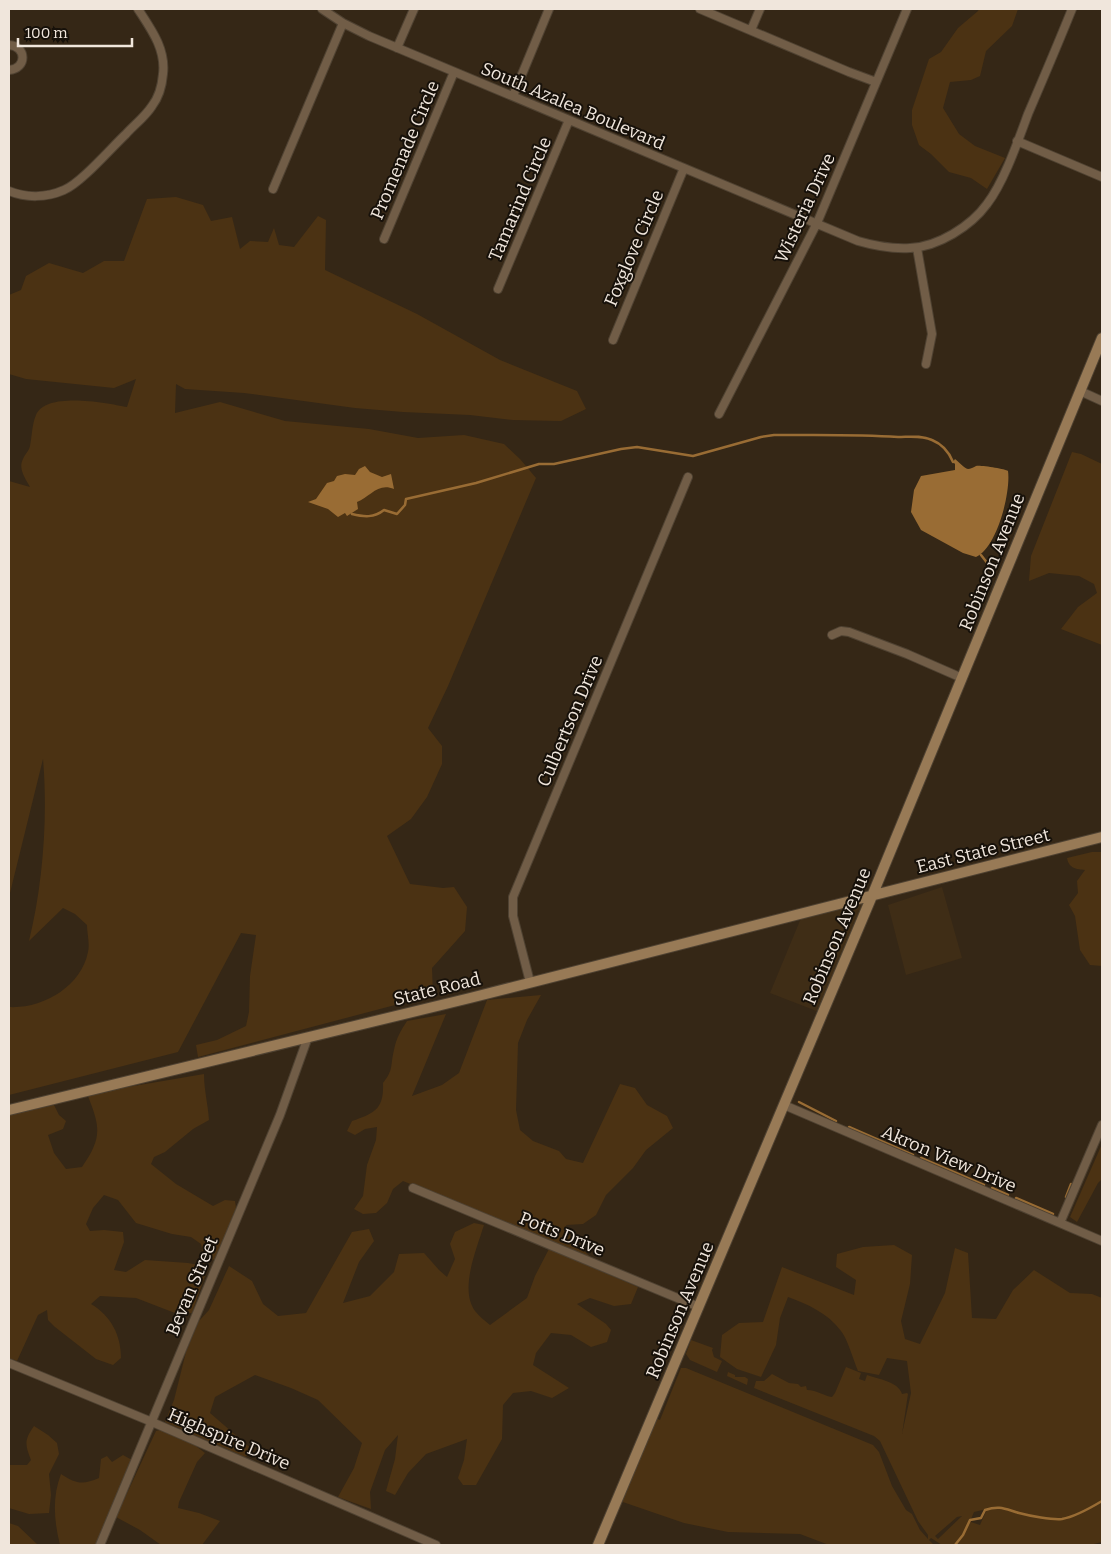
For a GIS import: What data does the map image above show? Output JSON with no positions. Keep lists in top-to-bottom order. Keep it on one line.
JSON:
{"streets":{"main road":["Robinson Avenue","East State Street","State Road"],"street":["South Azalea Boulevard","Promenade Circle","Tamarind Circle","Wisteria Drive","Foxglove Circle","Culbertson Drive","Akron View Drive","Potts Drive","Bevan Street","Highspire Drive"]},"crossings":[["South Azalea Boulevard","Promenade Circle"],["South Azalea Boulevard","Tamarind Circle"],["South Azalea Boulevard","Wisteria Drive"],["South Azalea Boulevard","Foxglove Circle"],["Robinson Avenue","East State Street"],["Robinson Avenue","State Road"],["Robinson Avenue","Akron View Drive"],["Robinson Avenue","Potts Drive"],["Culbertson Drive","State Road"],["East State Street","State Road"],["State Road","Bevan Street"],["Bevan Street","Highspire Drive"]],"scale_bar":"100 m"}
